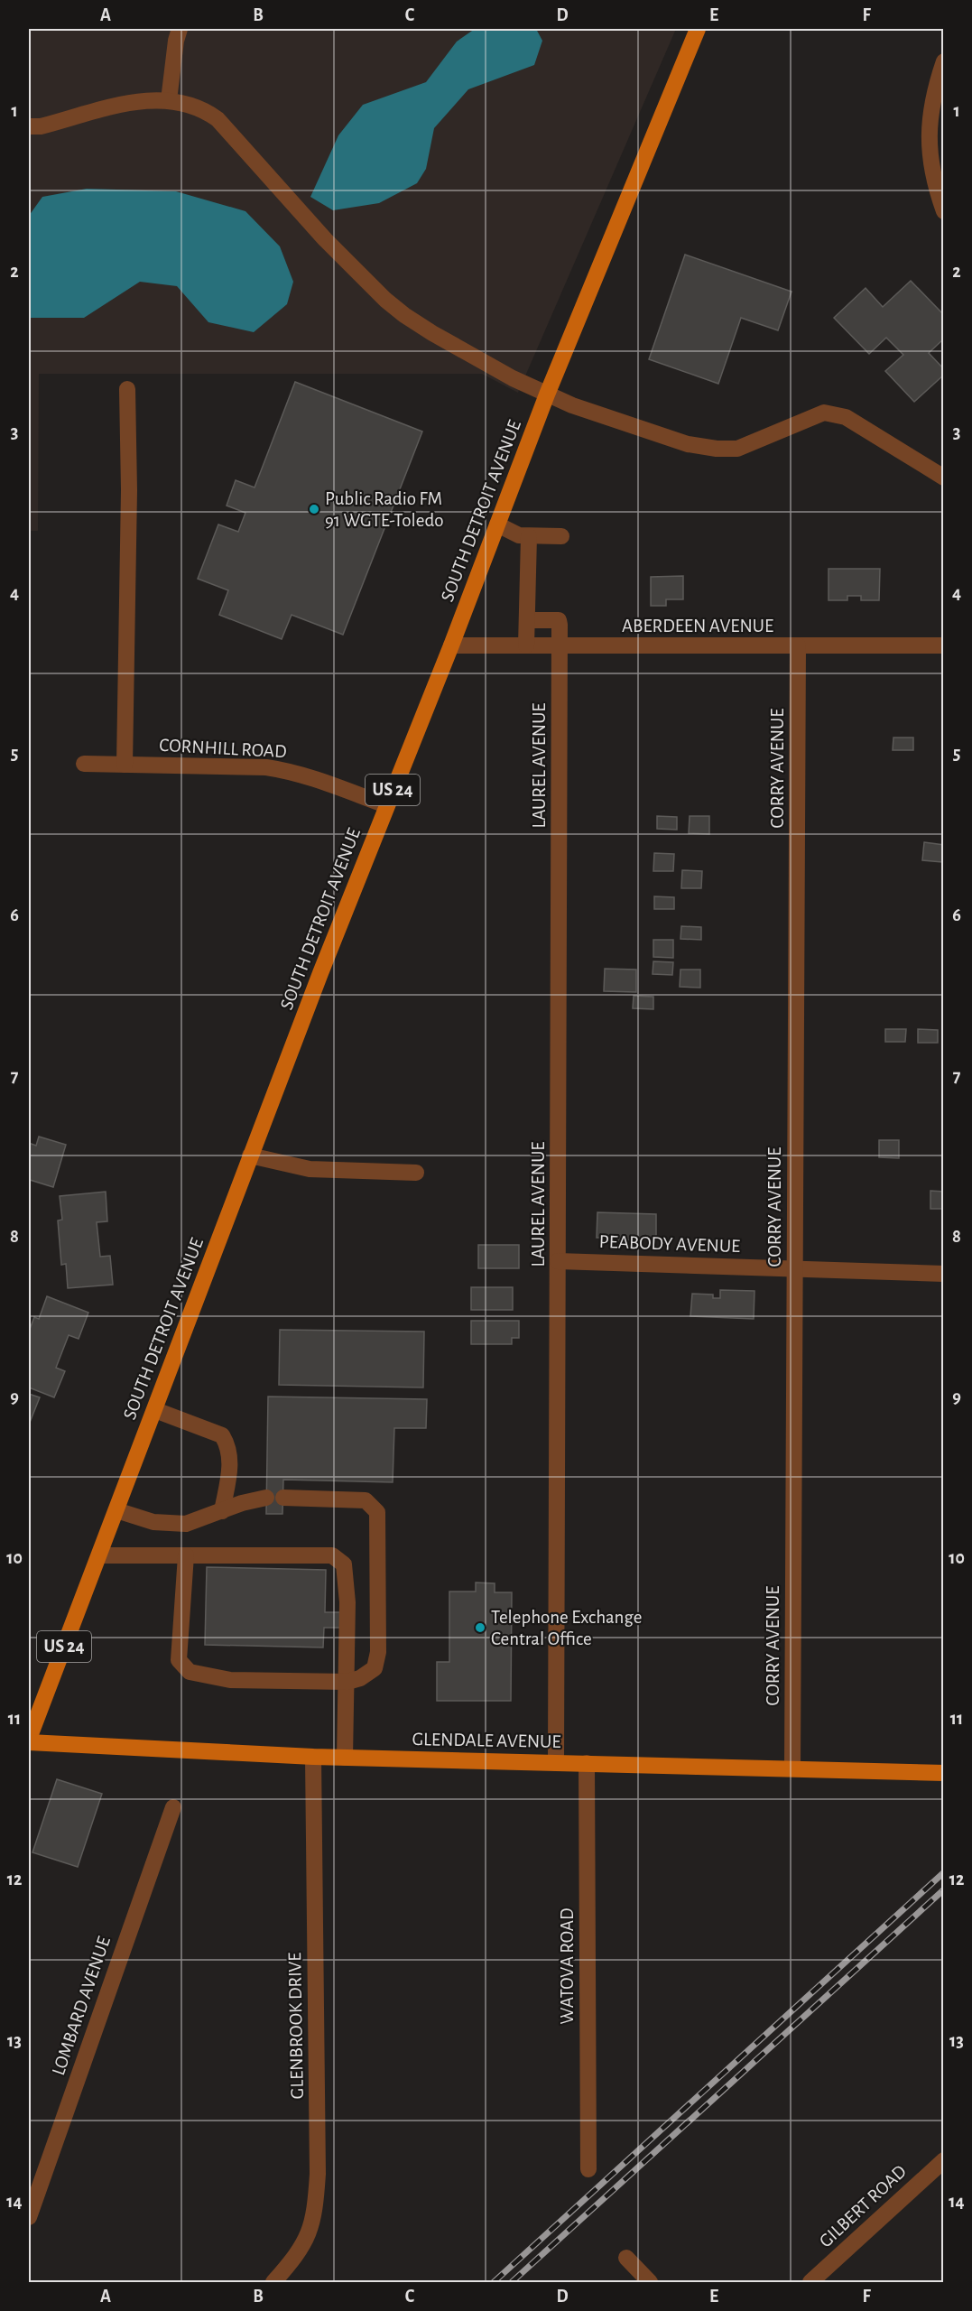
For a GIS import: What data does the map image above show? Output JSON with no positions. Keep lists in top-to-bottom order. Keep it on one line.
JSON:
{"streets":{"main road":["SOUTH DETROIT AVENUE","US 24","GLENDALE AVENUE"],"street":["ABERDEEN AVENUE","CORNHILL ROAD","LAUREL AVENUE","CORRY AVENUE","PEABODY AVENUE","WATOVA ROAD","LOMBARD AVENUE","GLENBROOK DRIVE","GILBERT ROAD"]},"crossings":[["SOUTH DETROIT AVENUE","ABERDEEN AVENUE"],["SOUTH DETROIT AVENUE","CORNHILL ROAD"],["SOUTH DETROIT AVENUE","GLENDALE AVENUE"],["ABERDEEN AVENUE","LAUREL AVENUE"],["ABERDEEN AVENUE","CORRY AVENUE"],["LAUREL AVENUE","PEABODY AVENUE"],["LAUREL AVENUE","GLENDALE AVENUE"],["CORRY AVENUE","PEABODY AVENUE"],["CORRY AVENUE","GLENDALE AVENUE"],["GLENDALE AVENUE","WATOVA ROAD"],["GLENDALE AVENUE","GLENBROOK DRIVE"]],"places":["Public Radio FM 91 WGTE-Toledo","Telephone Exchange Central Office"],"grid":{"columns":["A","B","C","D","E","F"],"rows":["1","2","3","4","5","6","7","8","9","10","11","12","13","14"]}}
